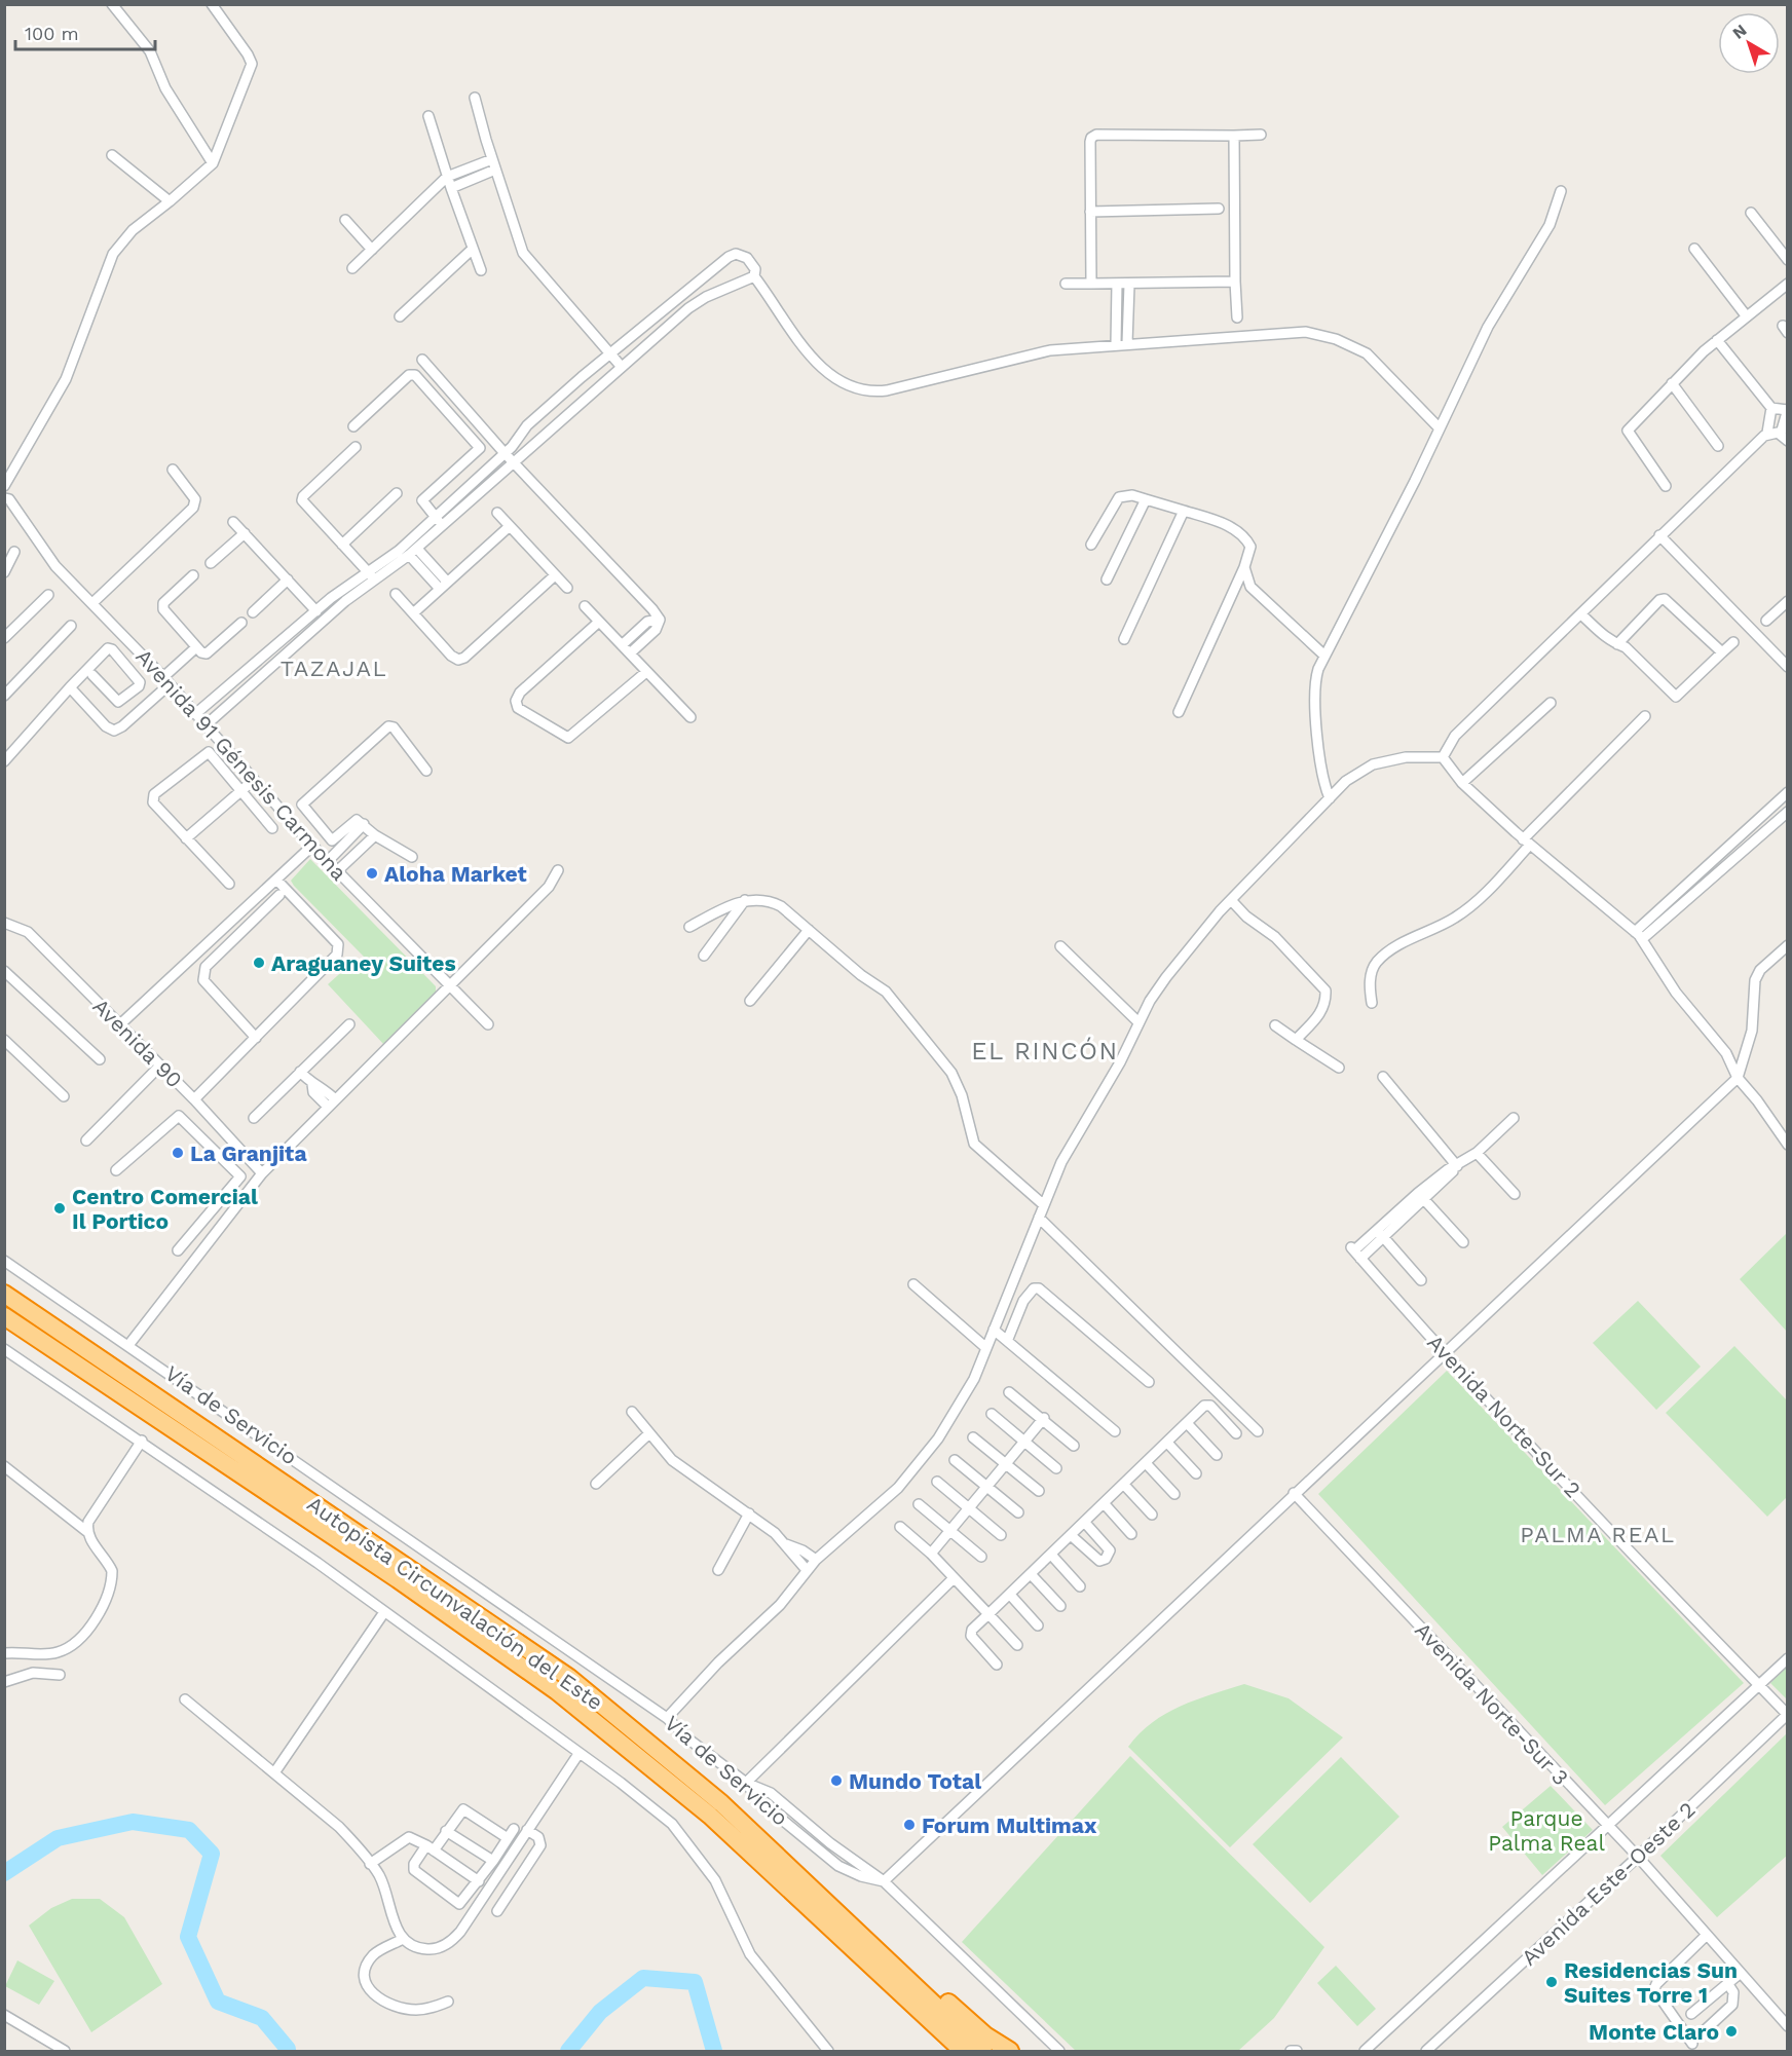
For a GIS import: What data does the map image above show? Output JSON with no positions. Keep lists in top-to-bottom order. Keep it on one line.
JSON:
{"streets":{"highway":["Autopista Circunvalación del Este"],"street":["Avenida 91 Génesis Carmona","Avenida 90","Vía de Servicio","Avenida Norte-Sur 2","Avenida Norte-Sur 3","Avenida Este-Oeste 2"]},"crossings":[["Avenida Norte-Sur 2","Avenida Este-Oeste 2"],["Avenida Norte-Sur 3","Avenida Este-Oeste 2"]],"districts":["TAZAJAL","EL RINCÓN","PALMA REAL"],"parks":["Parque Palma Real"],"places":["Aloha Market","Araguaney Suites","La Granjita","Centro Comercial Il Portico","Mundo Total","Forum Multimax","Residencias Sun Suites Torre 1","Monte Claro"],"scale_bar":"100 m","north":"top left"}
